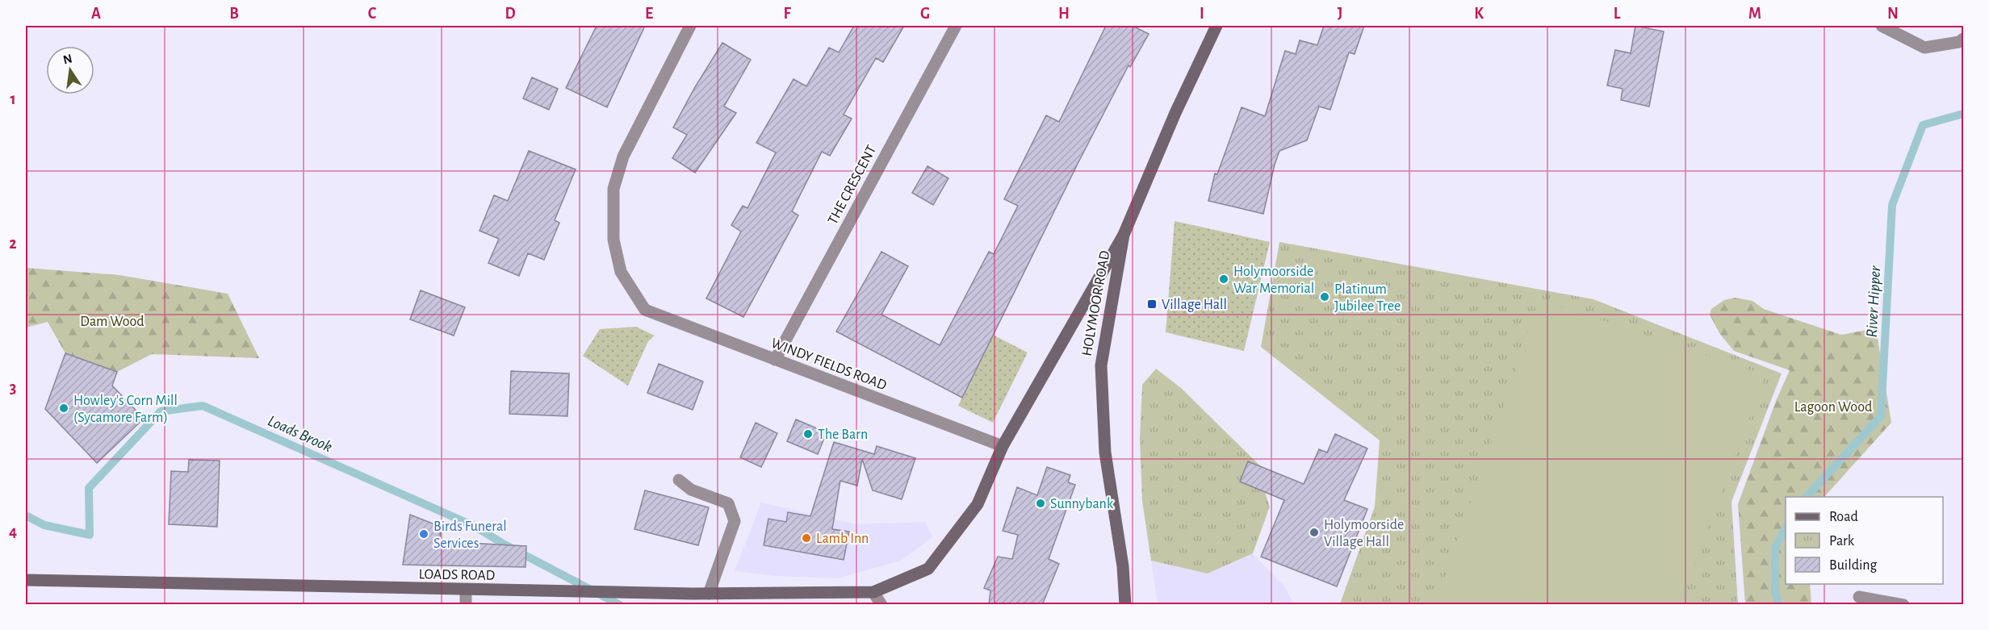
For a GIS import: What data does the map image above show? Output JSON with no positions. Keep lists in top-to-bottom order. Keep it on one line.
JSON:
{"streets":{"street":["THE CRESCENT","HOLYMOOR ROAD","WINDY FIELDS ROAD","LOADS ROAD"]},"crossings":[["THE CRESCENT","WINDY FIELDS ROAD"]],"water":["River Hipper","Loads Brook"],"parks":["Dam Wood","Lagoon Wood"],"places":{"other":["Holymoorside War Memorial","Platinum Jubilee Tree","Howley's Corn Mill (Sycamore Farm)","The Barn","Sunnybank","Holymoorside Village Hall","Birds Funeral Services","Lamb Inn"],"transit":["Village Hall"]},"legend":["Road","Park","Building"],"north":"top","grid":{"columns":["A","B","C","D","E","F","G","H","I","J","K","L","M","N"],"rows":["1","2","3","4"]}}
